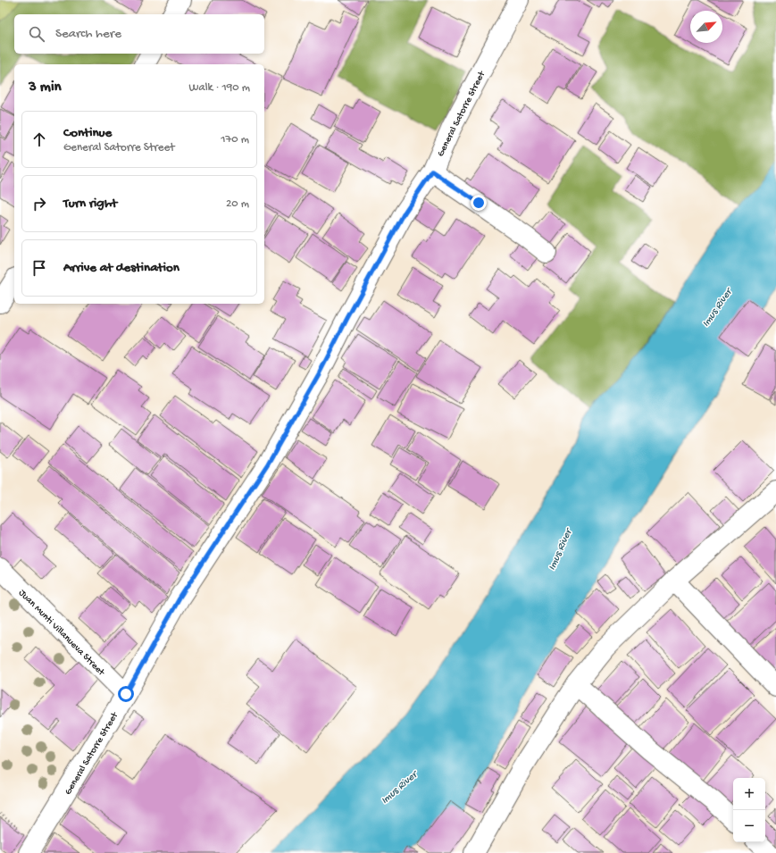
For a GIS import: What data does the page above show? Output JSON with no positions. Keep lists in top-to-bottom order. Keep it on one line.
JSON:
{"streets":{"street":["General Satorre Street","Juan Munti Villanueva Street"]},"crossings":[["General Satorre Street","Juan Munti Villanueva Street"]],"water":["Imus River"],"north":"top right","page":{"search":"Search here","heading":["3 min","Walk · 190 m"],"list":[["Continue","General Satorre Street","170 m"],["Turn right","20 m"],"Arrive at destination"],"map_buttons":["+","−"]}}
